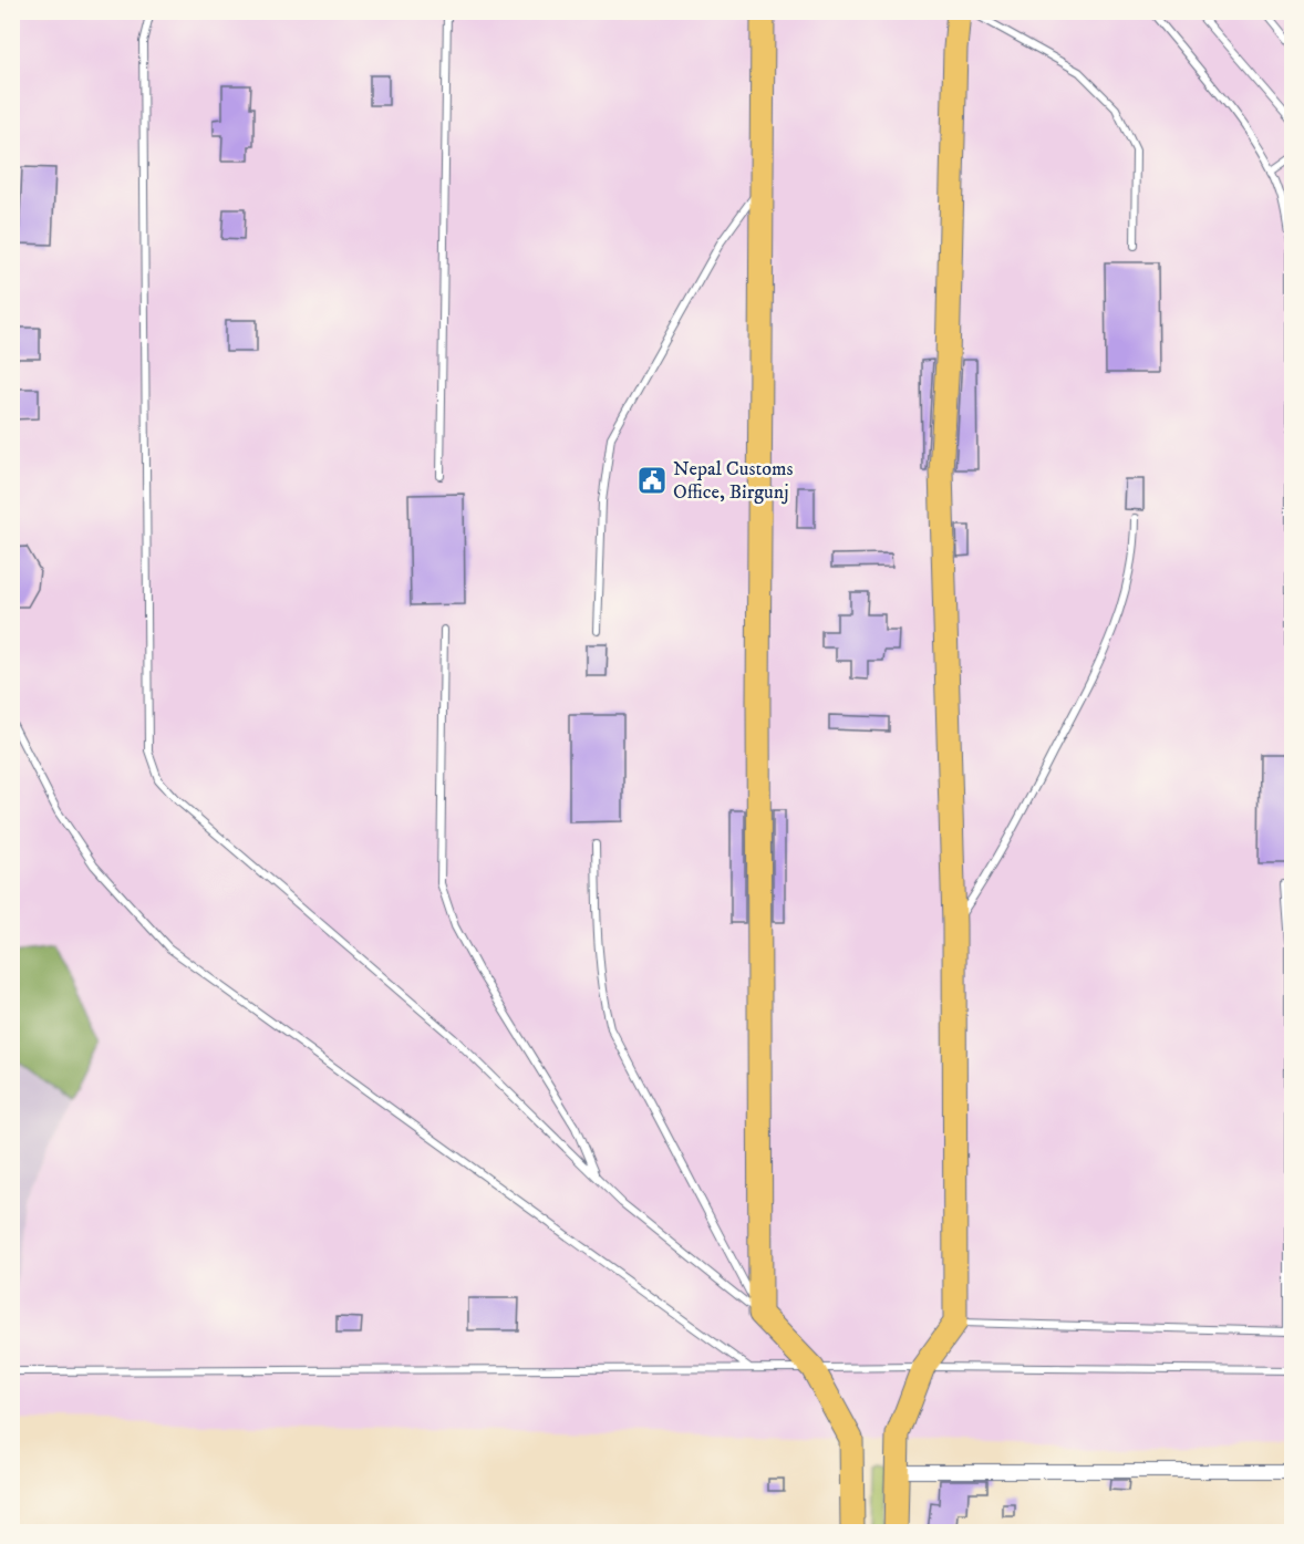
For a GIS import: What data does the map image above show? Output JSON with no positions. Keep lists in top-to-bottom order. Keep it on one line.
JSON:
{"places":{"public building":["Nepal Customs Office, Birgunj"]}}
